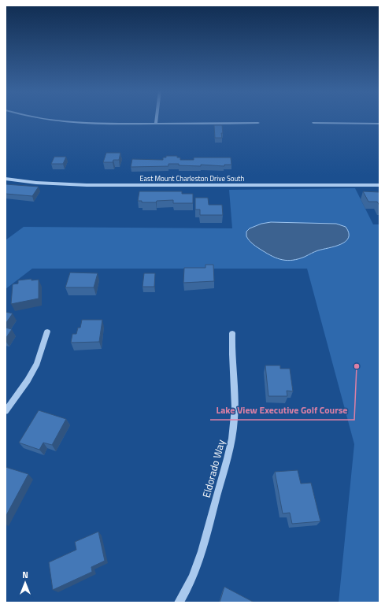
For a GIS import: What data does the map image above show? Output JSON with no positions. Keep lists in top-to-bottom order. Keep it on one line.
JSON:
{"streets":{"street":["East Mount Charleston Drive South","Eldorado Way"]},"places":["Lake View Executive Golf Course"],"north":"top"}
